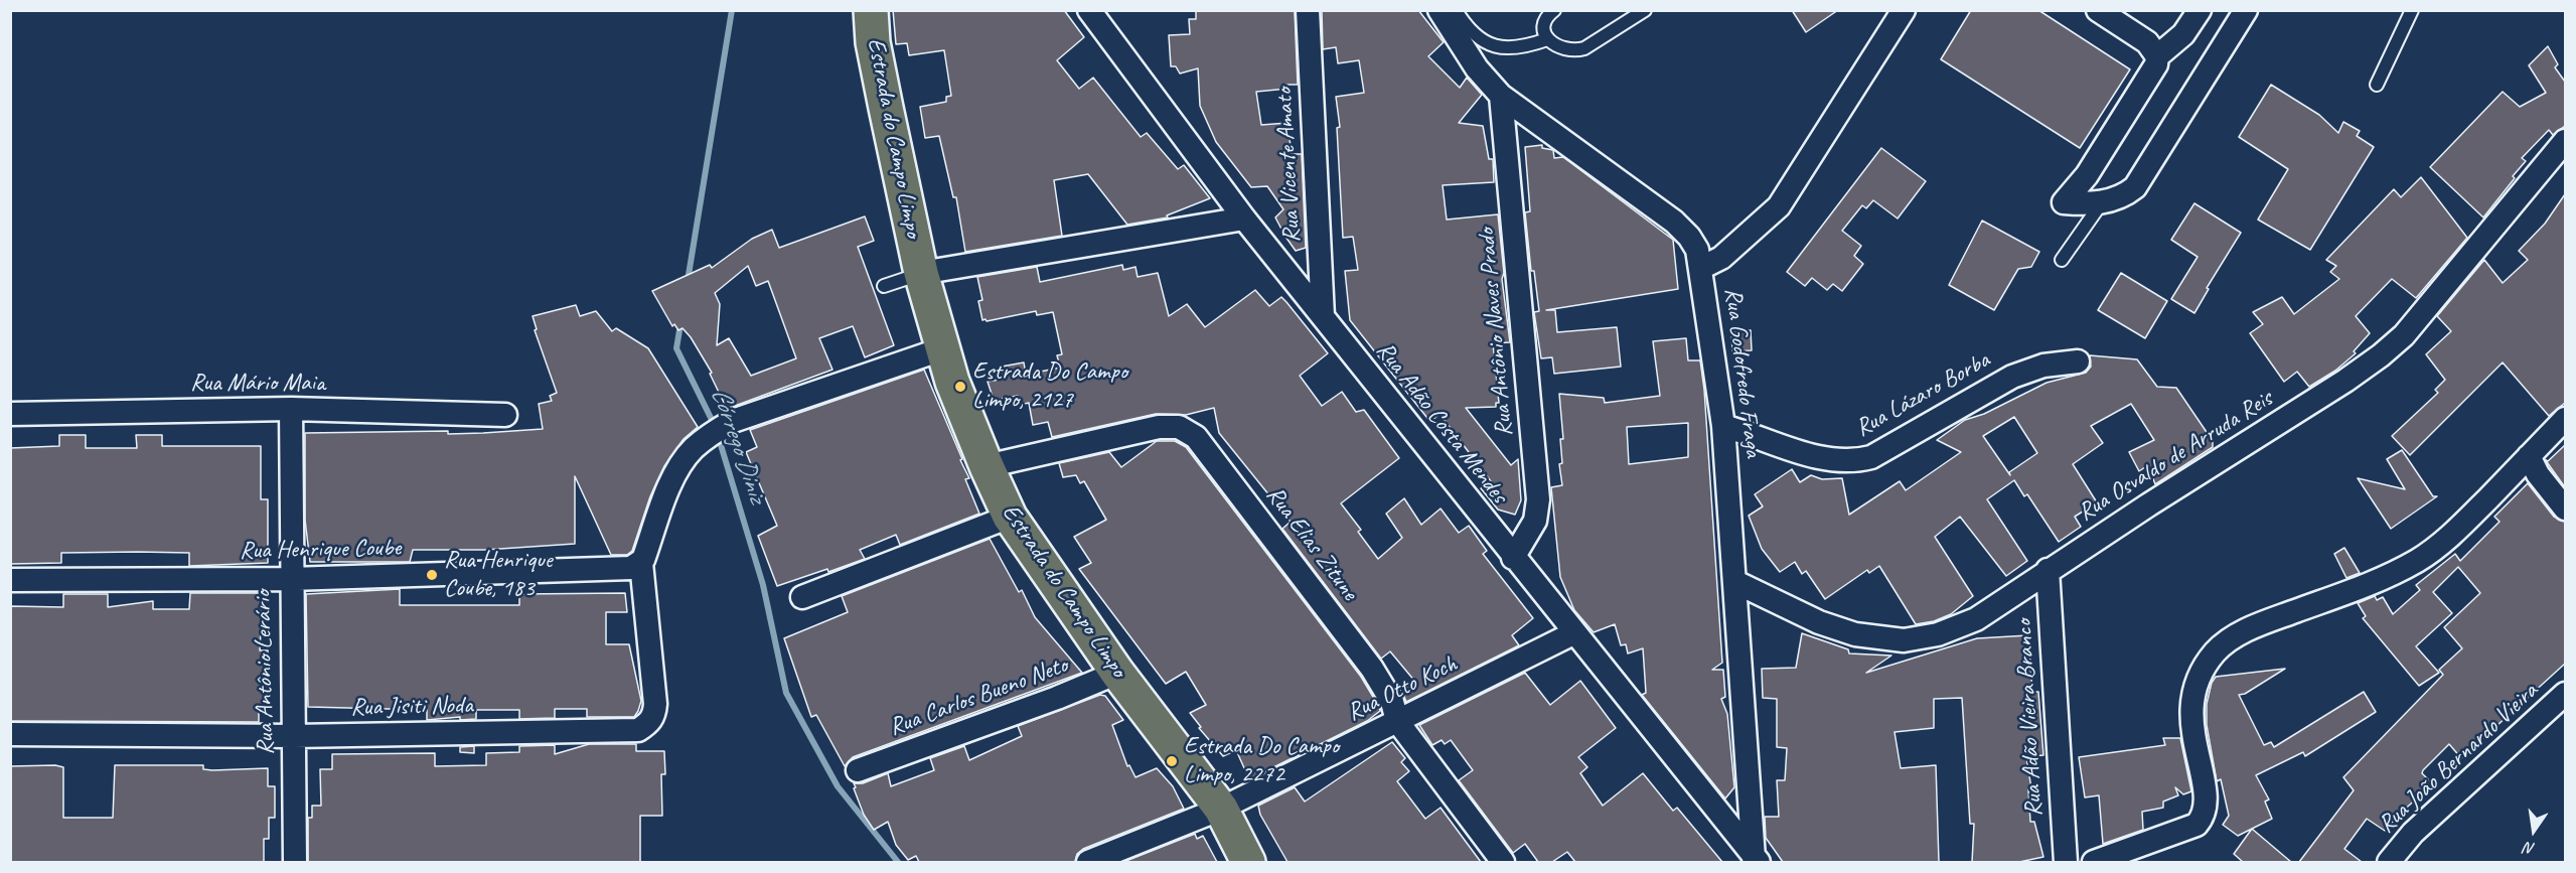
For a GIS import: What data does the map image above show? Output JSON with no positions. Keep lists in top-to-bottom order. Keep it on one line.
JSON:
{"streets":{"main road":["Estrada do Campo Limpo"],"street":["Rua Vicente Amato","Rua Antônio Naves Prado","Rua Godofredo Fraga","Rua Mário Maia","Rua Lázaro Borba","Rua Adão Costa Mendes","Rua Osvaldo de Arruda Reis","Rua Elias Zitune","Rua Henrique Coube","Rua Antônio Lerário","Rua Otto Koch","Rua Carlos Bueno Neto","Rua Jisiti Noda","Rua Adão Vieira Branco","Rua João Bernardo Vieira"]},"crossings":[["Estrada do Campo Limpo","Rua Elias Zitune"],["Estrada do Campo Limpo","Rua Otto Koch"],["Estrada do Campo Limpo","Rua Carlos Bueno Neto"],["Rua Vicente Amato","Rua Adão Costa Mendes"],["Rua Antônio Naves Prado","Rua Godofredo Fraga"],["Rua Antônio Naves Prado","Rua Adão Costa Mendes"],["Rua Godofredo Fraga","Rua Lázaro Borba"],["Rua Godofredo Fraga","Rua Adão Costa Mendes"],["Rua Godofredo Fraga","Rua Osvaldo de Arruda Reis"],["Rua Mário Maia","Rua Antônio Lerário"],["Rua Adão Costa Mendes","Rua Otto Koch"],["Rua Osvaldo de Arruda Reis","Rua Adão Vieira Branco"],["Rua Elias Zitune","Rua Otto Koch"],["Rua Henrique Coube","Rua Antônio Lerário"],["Rua Henrique Coube","Rua Jisiti Noda"],["Rua Antônio Lerário","Rua Jisiti Noda"]],"water":["Córrego Diniz"],"places":["Estrada Do Campo Limpo, 2127","Rua Henrique Coube, 183","Estrada Do Campo Limpo, 2272"],"north":"bottom"}
